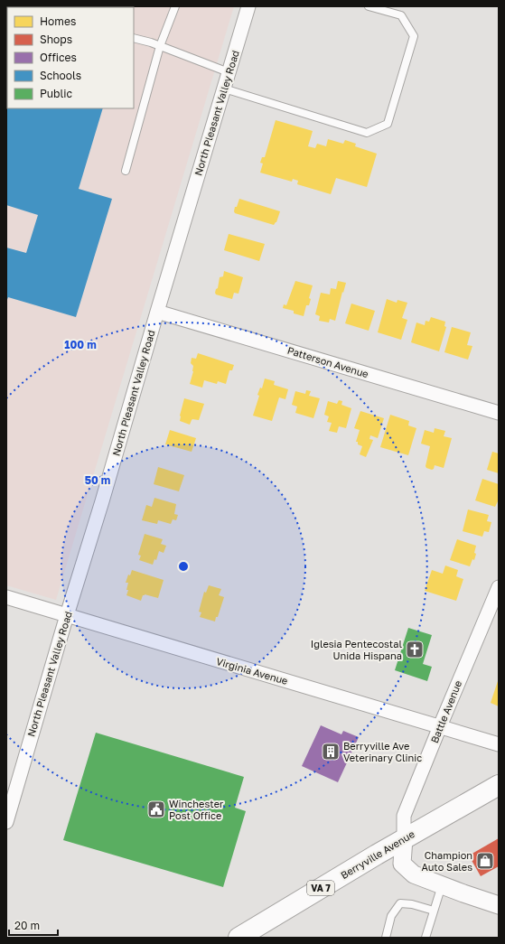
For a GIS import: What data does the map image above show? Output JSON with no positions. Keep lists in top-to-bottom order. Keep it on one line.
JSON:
{"streets":{"main road":["Berryville Avenue","VA 7"],"street":["North Pleasant Valley Road","Patterson Avenue","Virginia Avenue","Battle Avenue"]},"crossings":[["North Pleasant Valley Road","Patterson Avenue"],["North Pleasant Valley Road","Virginia Avenue"],["Virginia Avenue","Battle Avenue"],["Battle Avenue","Berryville Avenue"]],"places":{"church":["Iglesia Pentecostal Unida Hispana"],"building":["Berryville Ave Veterinary Clinic"],"public building":["Winchester Post Office"],"shop":["Champion Auto Sales"]},"legend":["Homes","Shops","Offices","Schools","Public"],"scale_bar":"20 m","rings":["100 m","50 m"]}
